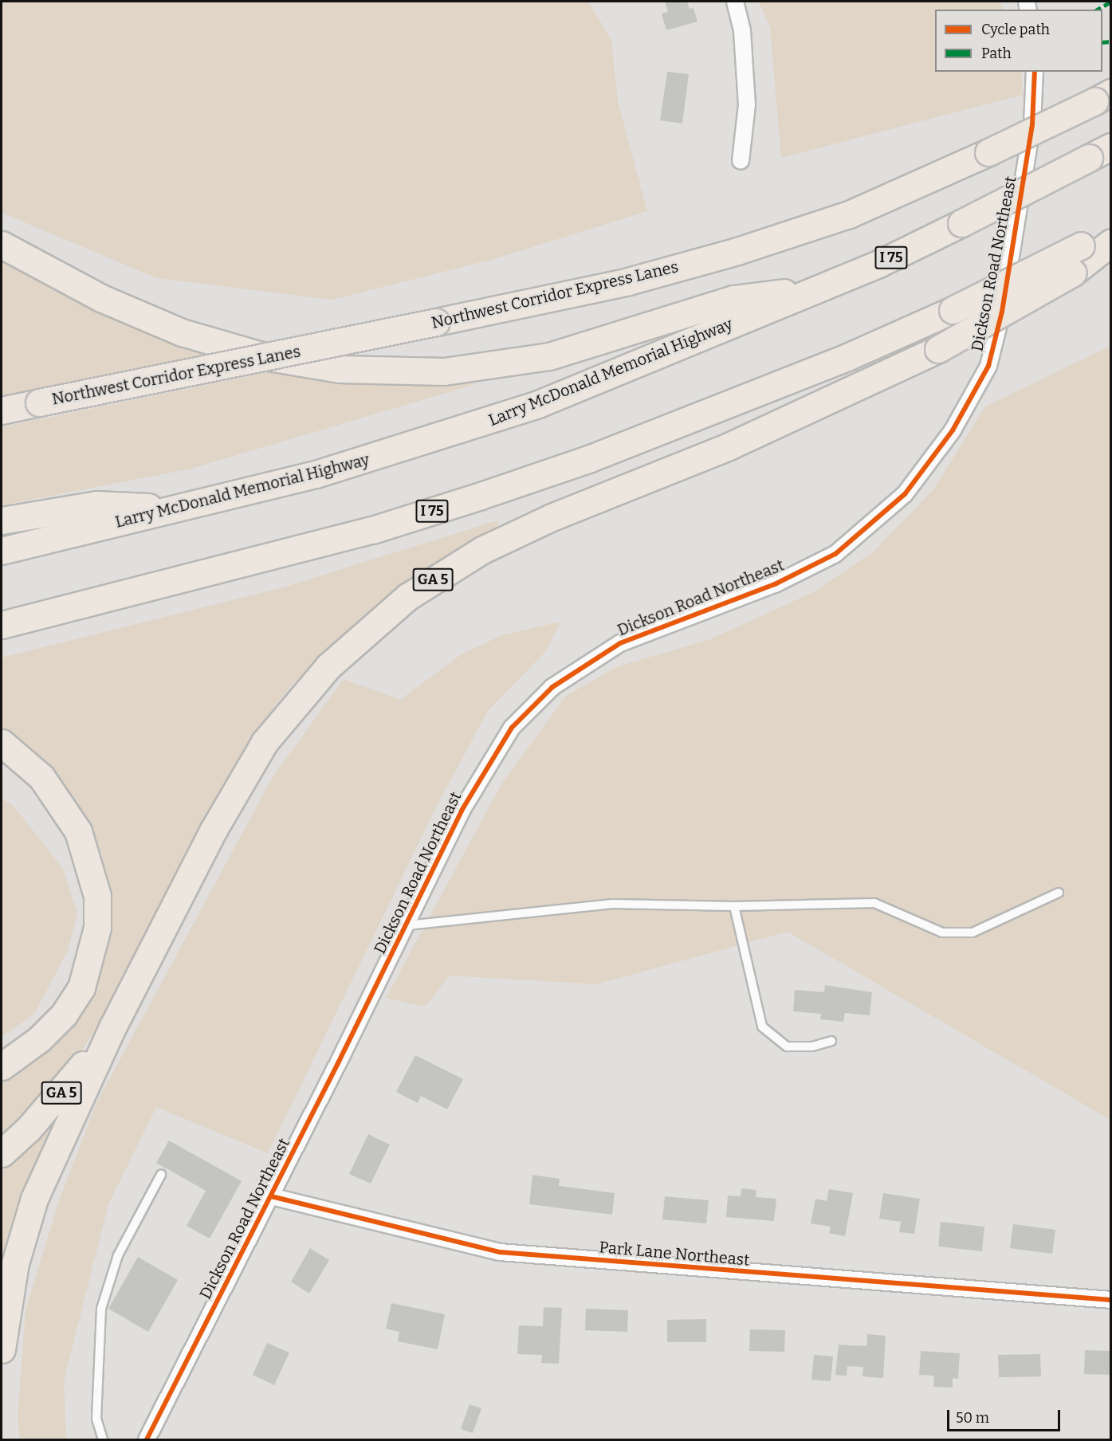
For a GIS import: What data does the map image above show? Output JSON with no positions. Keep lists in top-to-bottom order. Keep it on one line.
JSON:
{"streets":{"highway":["I 75","Northwest Corridor Express Lanes","Larry McDonald Memorial Highway","GA 5"],"street":["Dickson Road Northeast","Park Lane Northeast"]},"crossings":[["Dickson Road Northeast","Park Lane Northeast"]],"legend":["Cycle path","Path"],"scale_bar":"50 m"}
